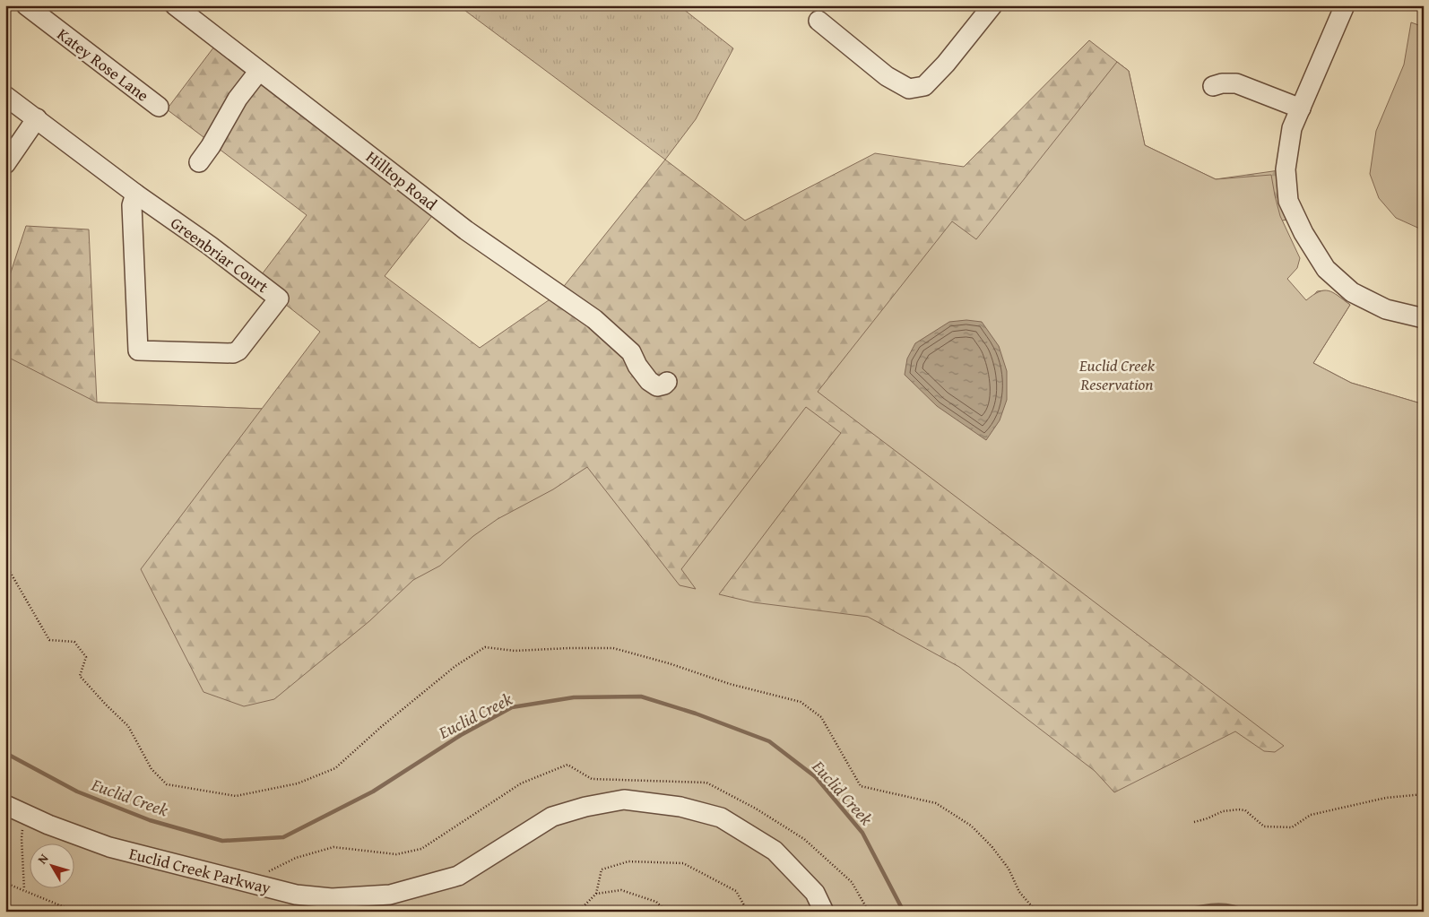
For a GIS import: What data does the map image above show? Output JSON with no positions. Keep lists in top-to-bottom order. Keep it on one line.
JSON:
{"streets":{"street":["Katey Rose Lane","Hilltop Road","Greenbriar Court","Euclid Creek Parkway"]},"water":["Euclid Creek"],"parks":["Euclid Creek Reservation"],"north":"top left"}
